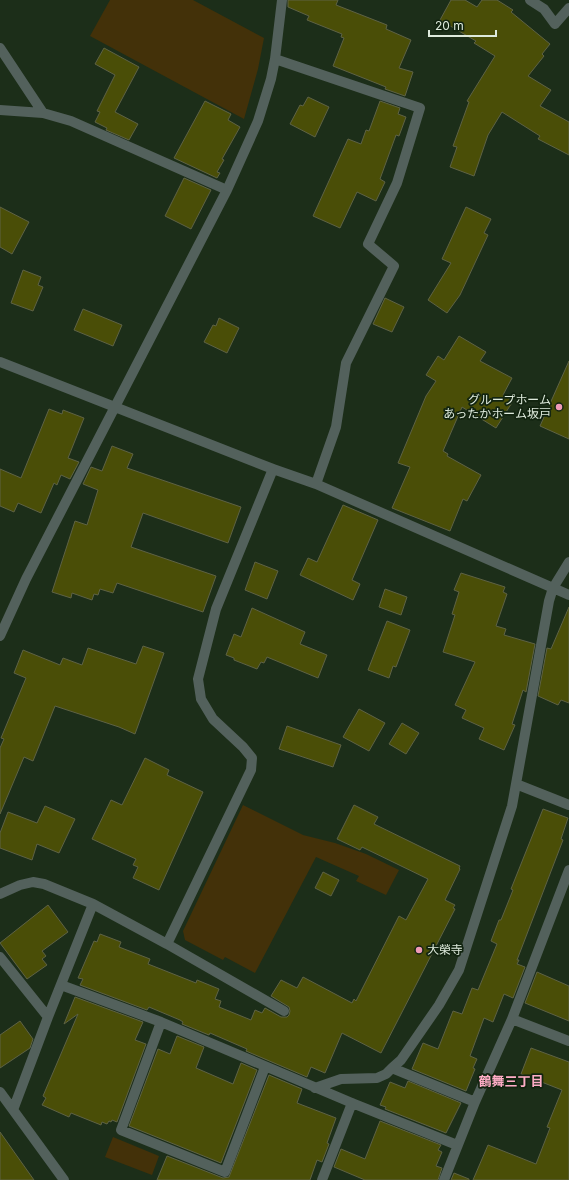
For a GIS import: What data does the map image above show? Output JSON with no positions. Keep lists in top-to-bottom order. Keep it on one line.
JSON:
{"districts":["鶴舞三丁目"],"places":["グループホーム あったかホーム坂戸","大榮寺"],"scale_bar":"20 m"}
